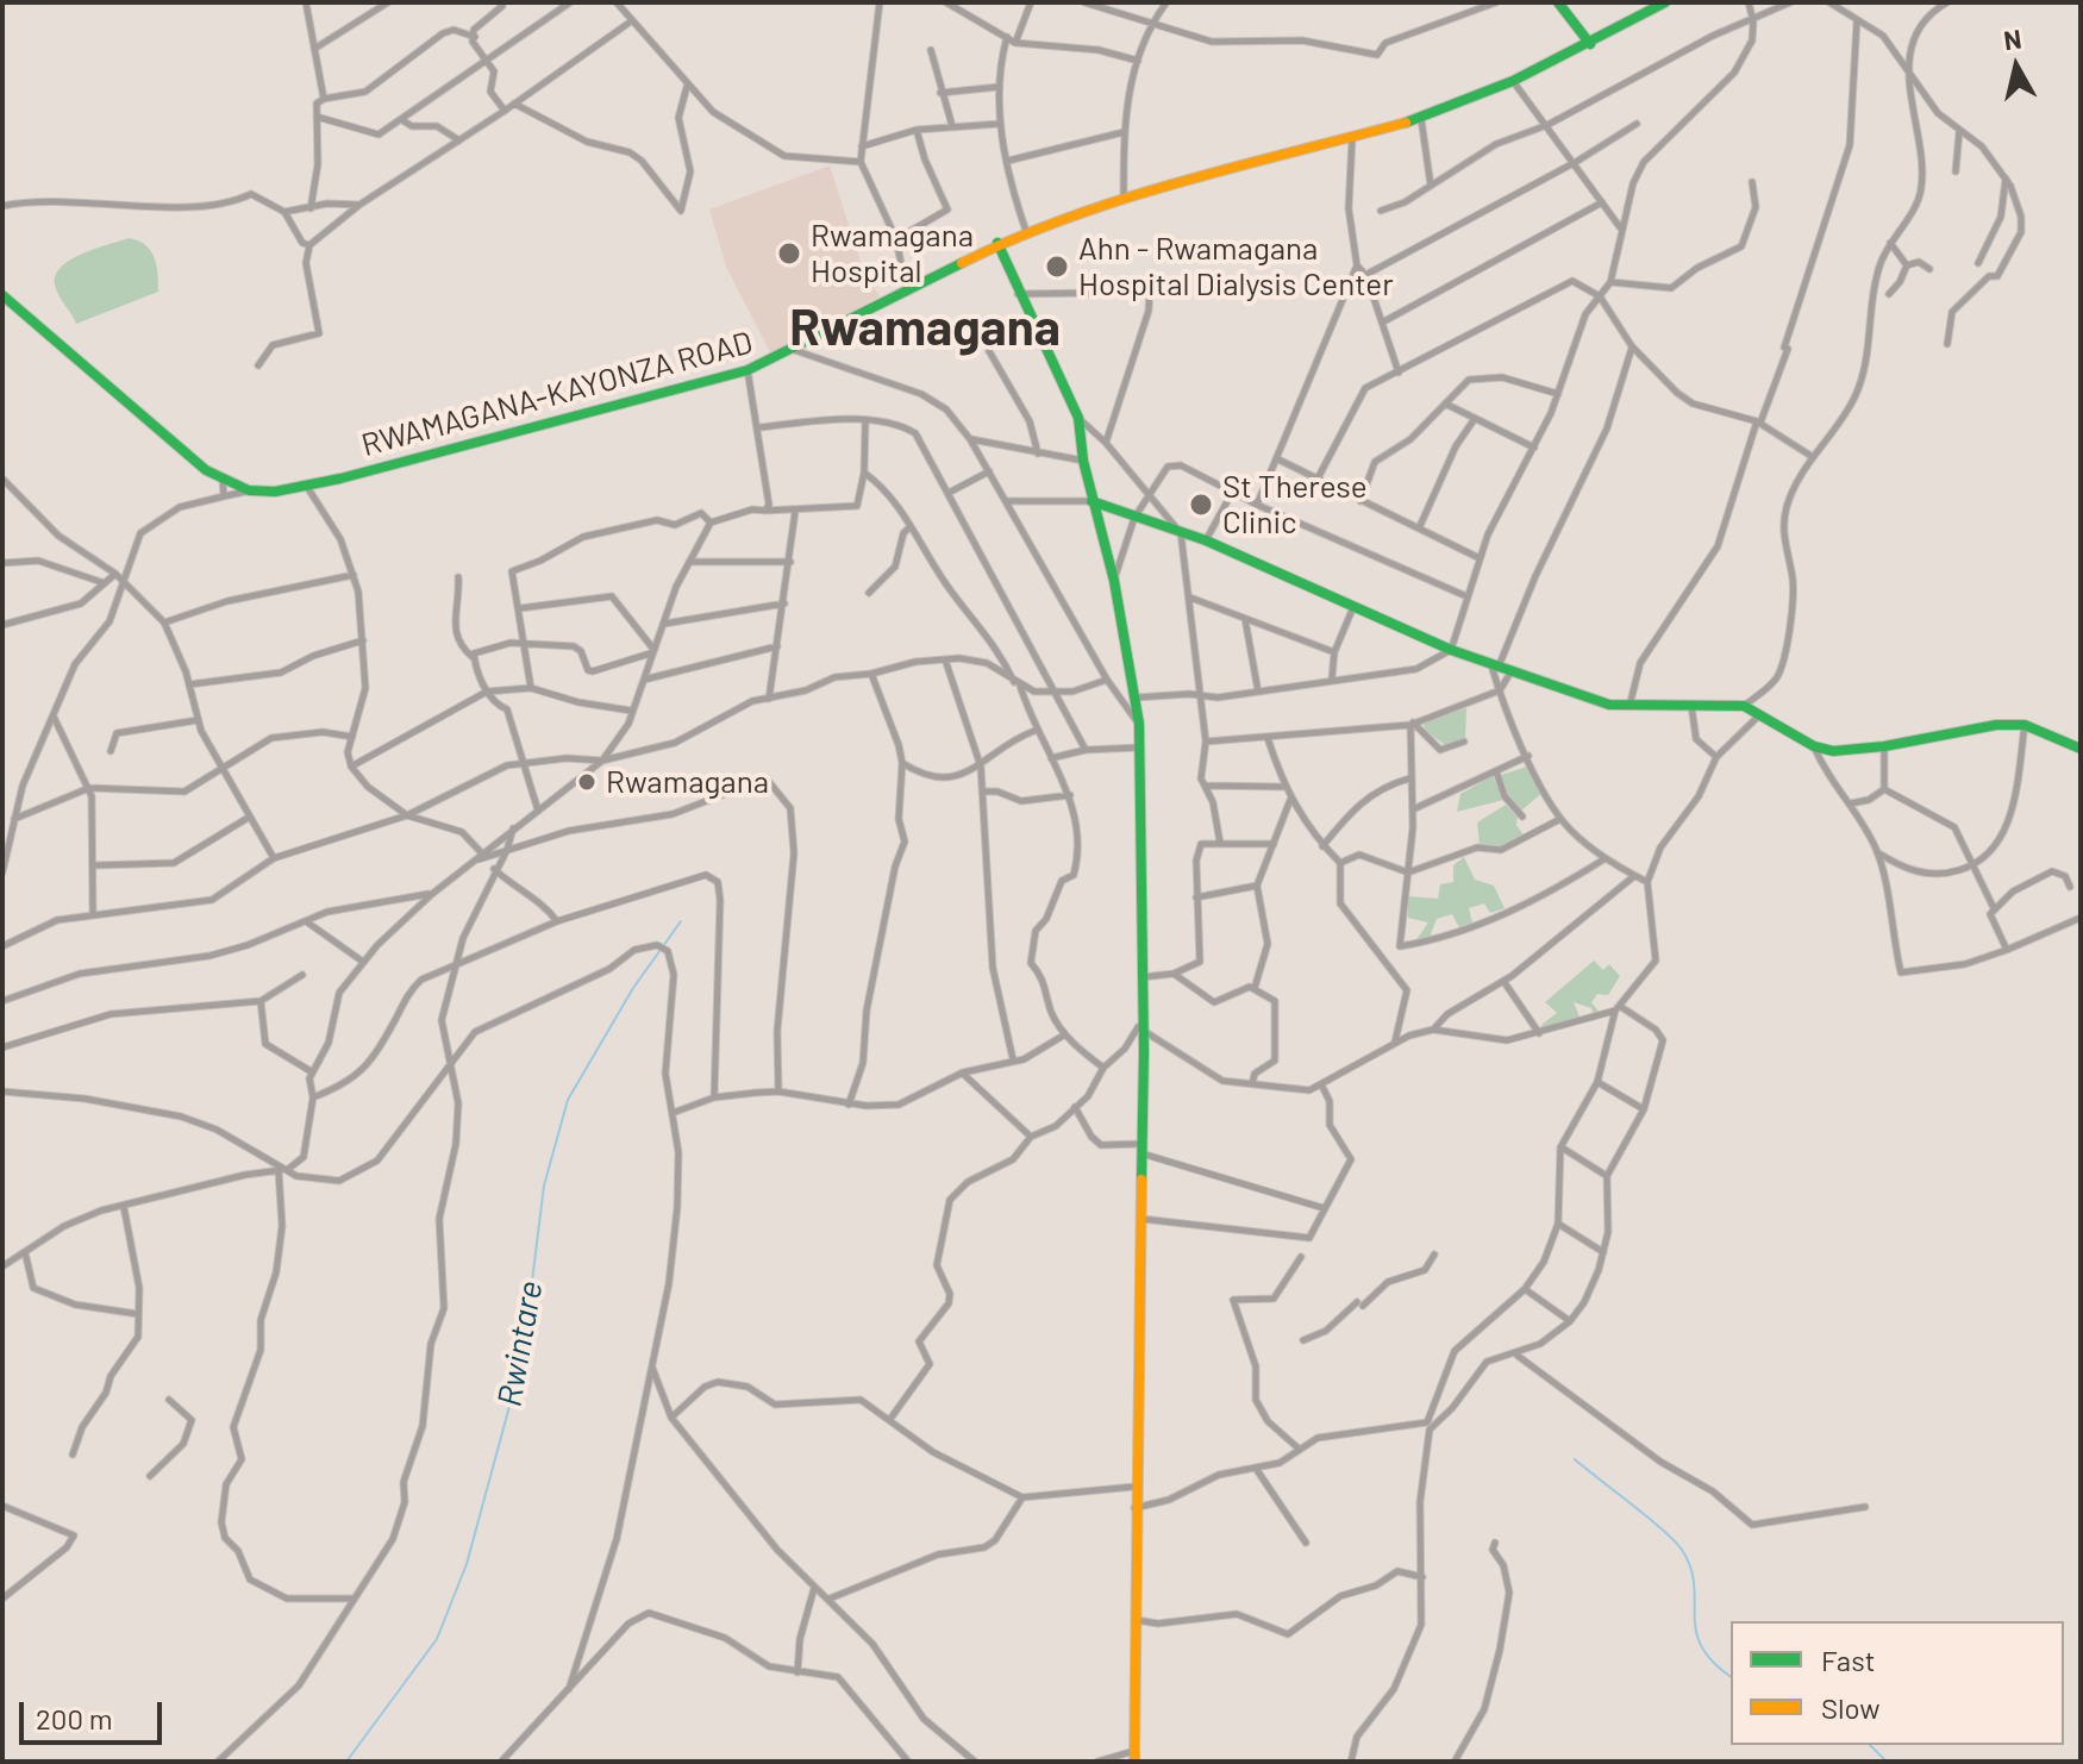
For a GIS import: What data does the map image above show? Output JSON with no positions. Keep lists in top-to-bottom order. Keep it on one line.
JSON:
{"streets":{"main road":["RWAMAGANA-KAYONZA ROAD"]},"districts":["Rwamagana"],"water":["Rwintare"],"places":["Rwamagana Hospital","Ahn - Rwamagana Hospital Dialysis Center","St Therese Clinic","Rwamagana"],"legend":["Fast","Slow"],"scale_bar":"200 m","north":"top"}
